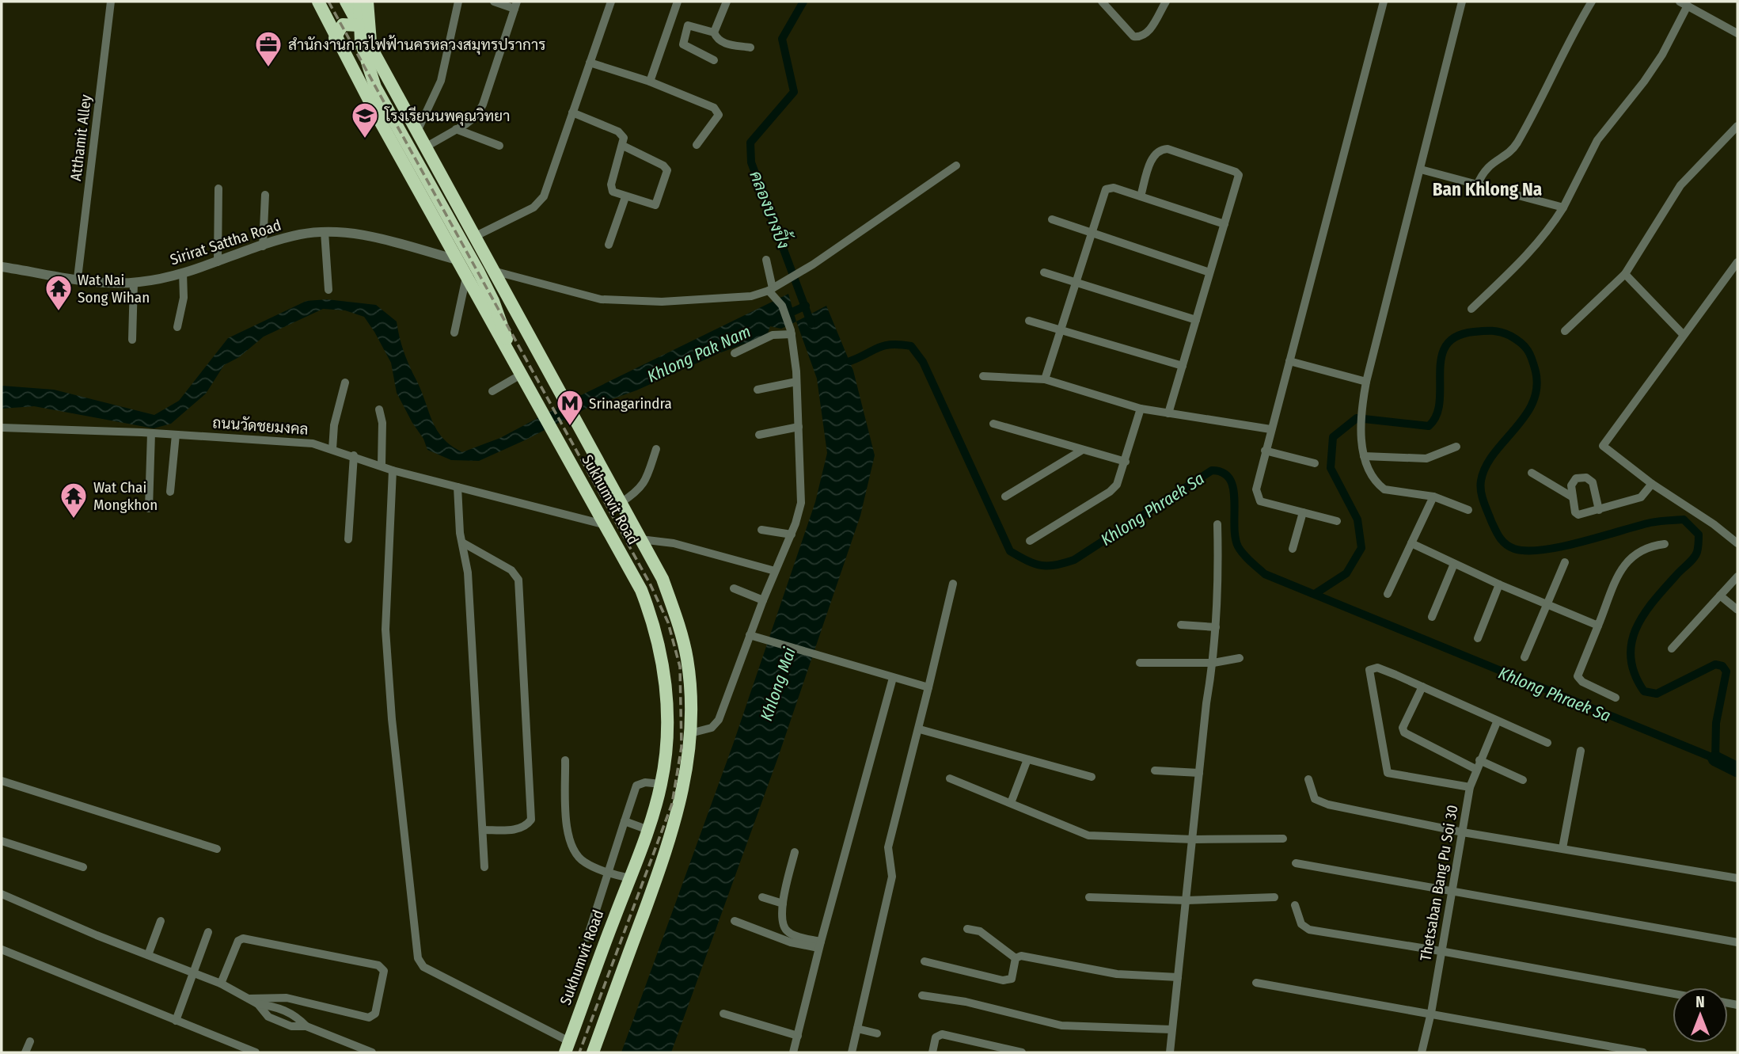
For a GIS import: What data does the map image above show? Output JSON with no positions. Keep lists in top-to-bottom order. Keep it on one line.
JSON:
{"streets":{"highway":["Sukhumvit Road"],"street":["Atthamit Alley","Sirirat Sattha Road","ถนนวัดชยมงคล","Thetsaban Bang Pu Soi 30"]},"crossings":[["Atthamit Alley","Sirirat Sattha Road"],["Sirirat Sattha Road","Sukhumvit Road"],["ถนนวัดชยมงคล","Sukhumvit Road"]],"districts":["Ban Khlong Na"],"water":["คลองบางปิ้ง","Khlong Pak Nam","Khlong Phraek Sa","Khlong Mai"],"places":{"office":["สำนักงานการไฟฟ้านครหลวงสมุทรปราการ"],"school or university":["โรงเรียนนพคุณวิทยา"],"temple":["Wat Nai Song Wihan","Wat Chai Mongkhon"],"metro station":["Srinagarindra"]},"north":"top"}
